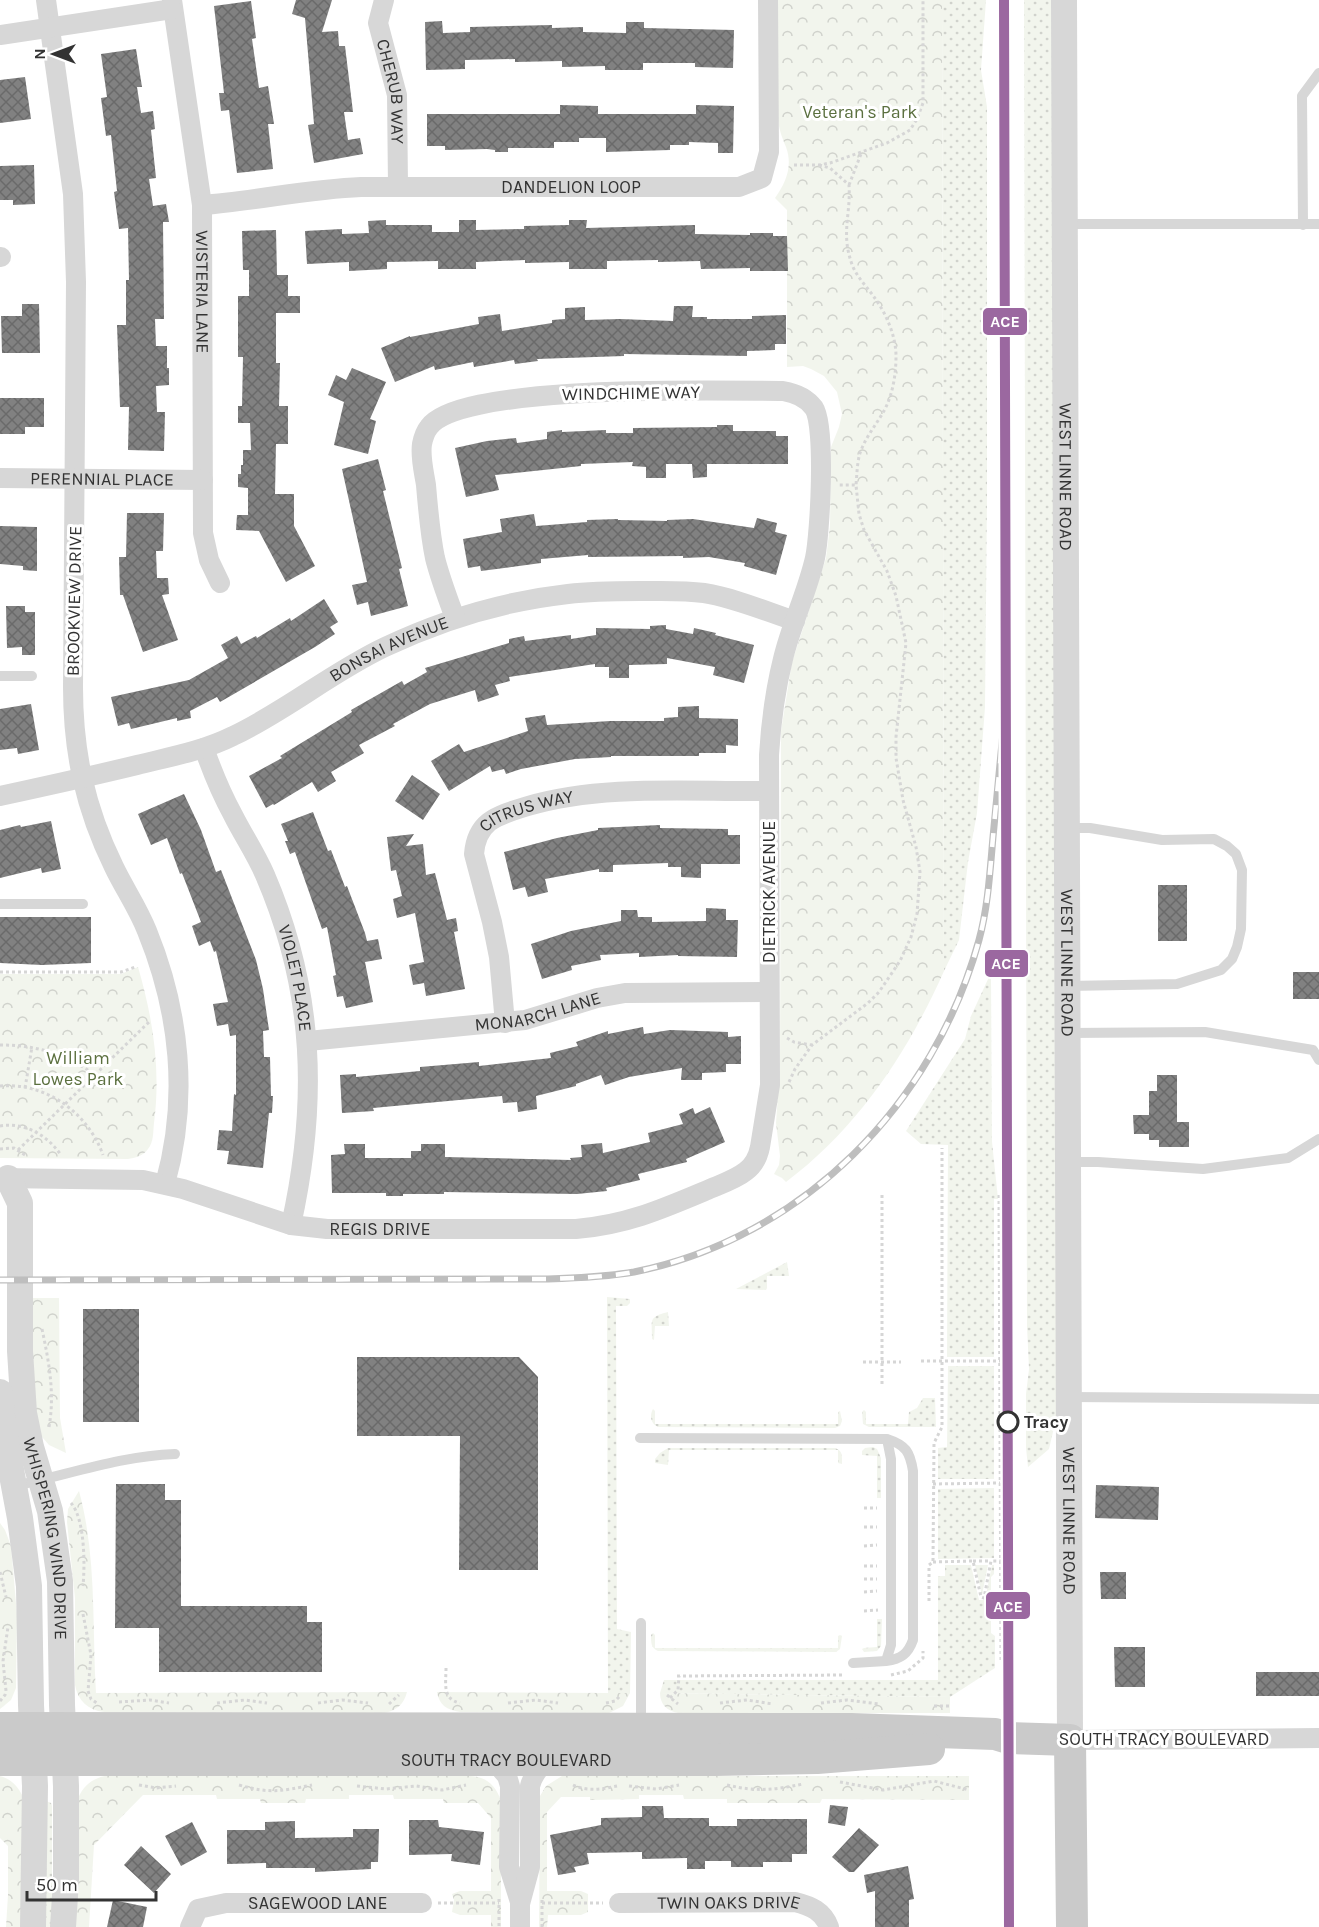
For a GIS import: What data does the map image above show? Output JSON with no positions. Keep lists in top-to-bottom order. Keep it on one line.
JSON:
{"streets":{"main road":["WEST LINNE ROAD","SOUTH TRACY BOULEVARD"],"street":["CHERUB WAY","DANDELION LOOP","WISTERIA LANE","WINDCHIME WAY","PERENNIAL PLACE","BROOKVIEW DRIVE","BONSAI AVENUE","CITRUS WAY","DIETRICK AVENUE","VIOLET PLACE","MONARCH LANE","REGIS DRIVE","WHISPERING WIND DRIVE","SAGEWOOD LANE","TWIN OAKS DRIVE"]},"crossings":[["CHERUB WAY","DANDELION LOOP"],["DANDELION LOOP","WISTERIA LANE"],["WISTERIA LANE","PERENNIAL PLACE"],["WINDCHIME WAY","BONSAI AVENUE"],["WINDCHIME WAY","DIETRICK AVENUE"],["WEST LINNE ROAD","SOUTH TRACY BOULEVARD"],["PERENNIAL PLACE","BROOKVIEW DRIVE"],["BROOKVIEW DRIVE","BONSAI AVENUE"],["BROOKVIEW DRIVE","REGIS DRIVE"],["BONSAI AVENUE","DIETRICK AVENUE"],["BONSAI AVENUE","VIOLET PLACE"],["CITRUS WAY","DIETRICK AVENUE"],["CITRUS WAY","MONARCH LANE"],["DIETRICK AVENUE","MONARCH LANE"],["DIETRICK AVENUE","REGIS DRIVE"],["VIOLET PLACE","MONARCH LANE"],["VIOLET PLACE","REGIS DRIVE"],["REGIS DRIVE","WHISPERING WIND DRIVE"],["WHISPERING WIND DRIVE","SOUTH TRACY BOULEVARD"]],"parks":["Veteran's Park","William Lowes Park"],"places":["Tracy"],"lines":["transit line ACE"],"scale_bar":"50 m","north":"left"}
